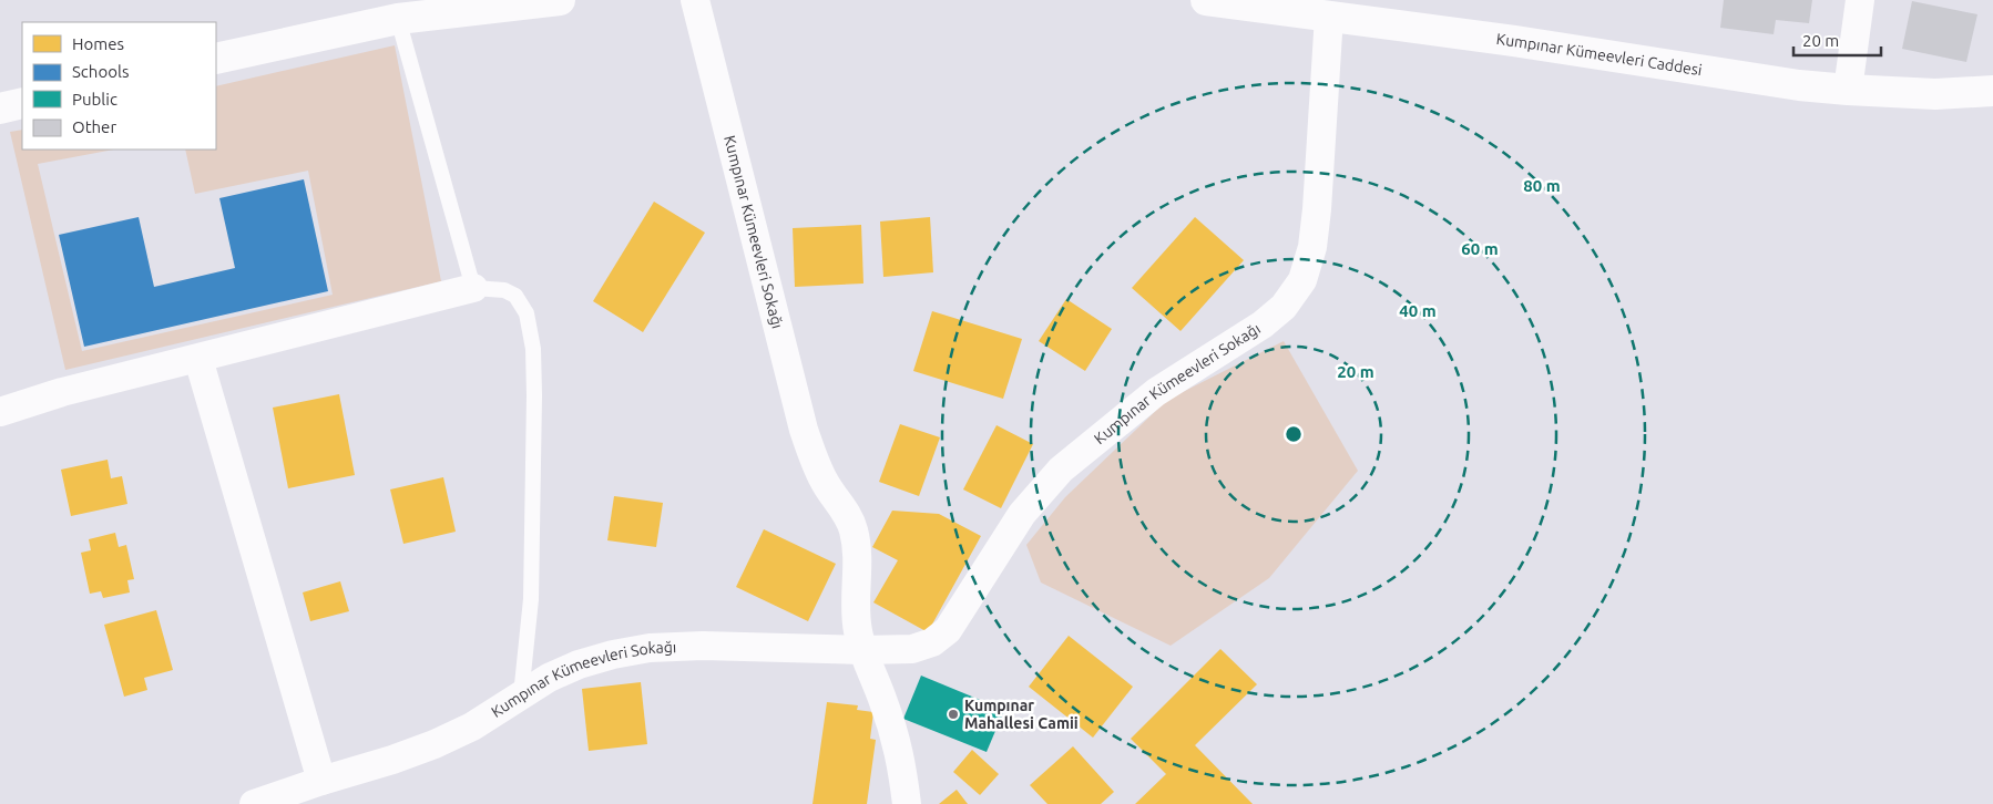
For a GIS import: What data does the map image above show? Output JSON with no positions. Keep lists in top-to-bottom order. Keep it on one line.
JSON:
{"streets":{"street":["Kumpınar Kümeevleri Caddesi","Kumpınar Kümeevleri Sokağı"]},"crossings":[["Kumpınar Kümeevleri Caddesi","Kumpınar Kümeevleri Sokağı"]],"places":["Kumpınar Mahallesi Camii"],"legend":["Homes","Schools","Public","Other"],"scale_bar":"20 m","rings":["80 m","60 m","40 m","20 m"]}
